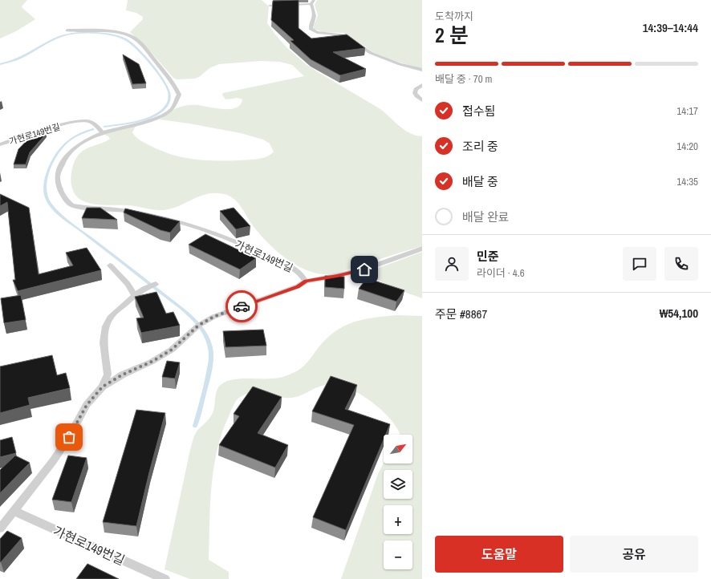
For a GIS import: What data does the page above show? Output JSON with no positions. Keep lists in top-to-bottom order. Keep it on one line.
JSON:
{"streets":{"lane":["가현로149번길"]},"north":"top right","page":{"heading":["2 분","도착까지","14:39–14:44"],"panel":["민준","라이더 · 4.6","주문 #8867","₩54,100"],"bar":"배달 중 · 70 m","list":[["접수됨","14:17"],["조리 중","14:20"],["배달 중","14:35"],"배달 완료"],"map_buttons":["+","−"],"buttons":["도움말","공유"]}}
